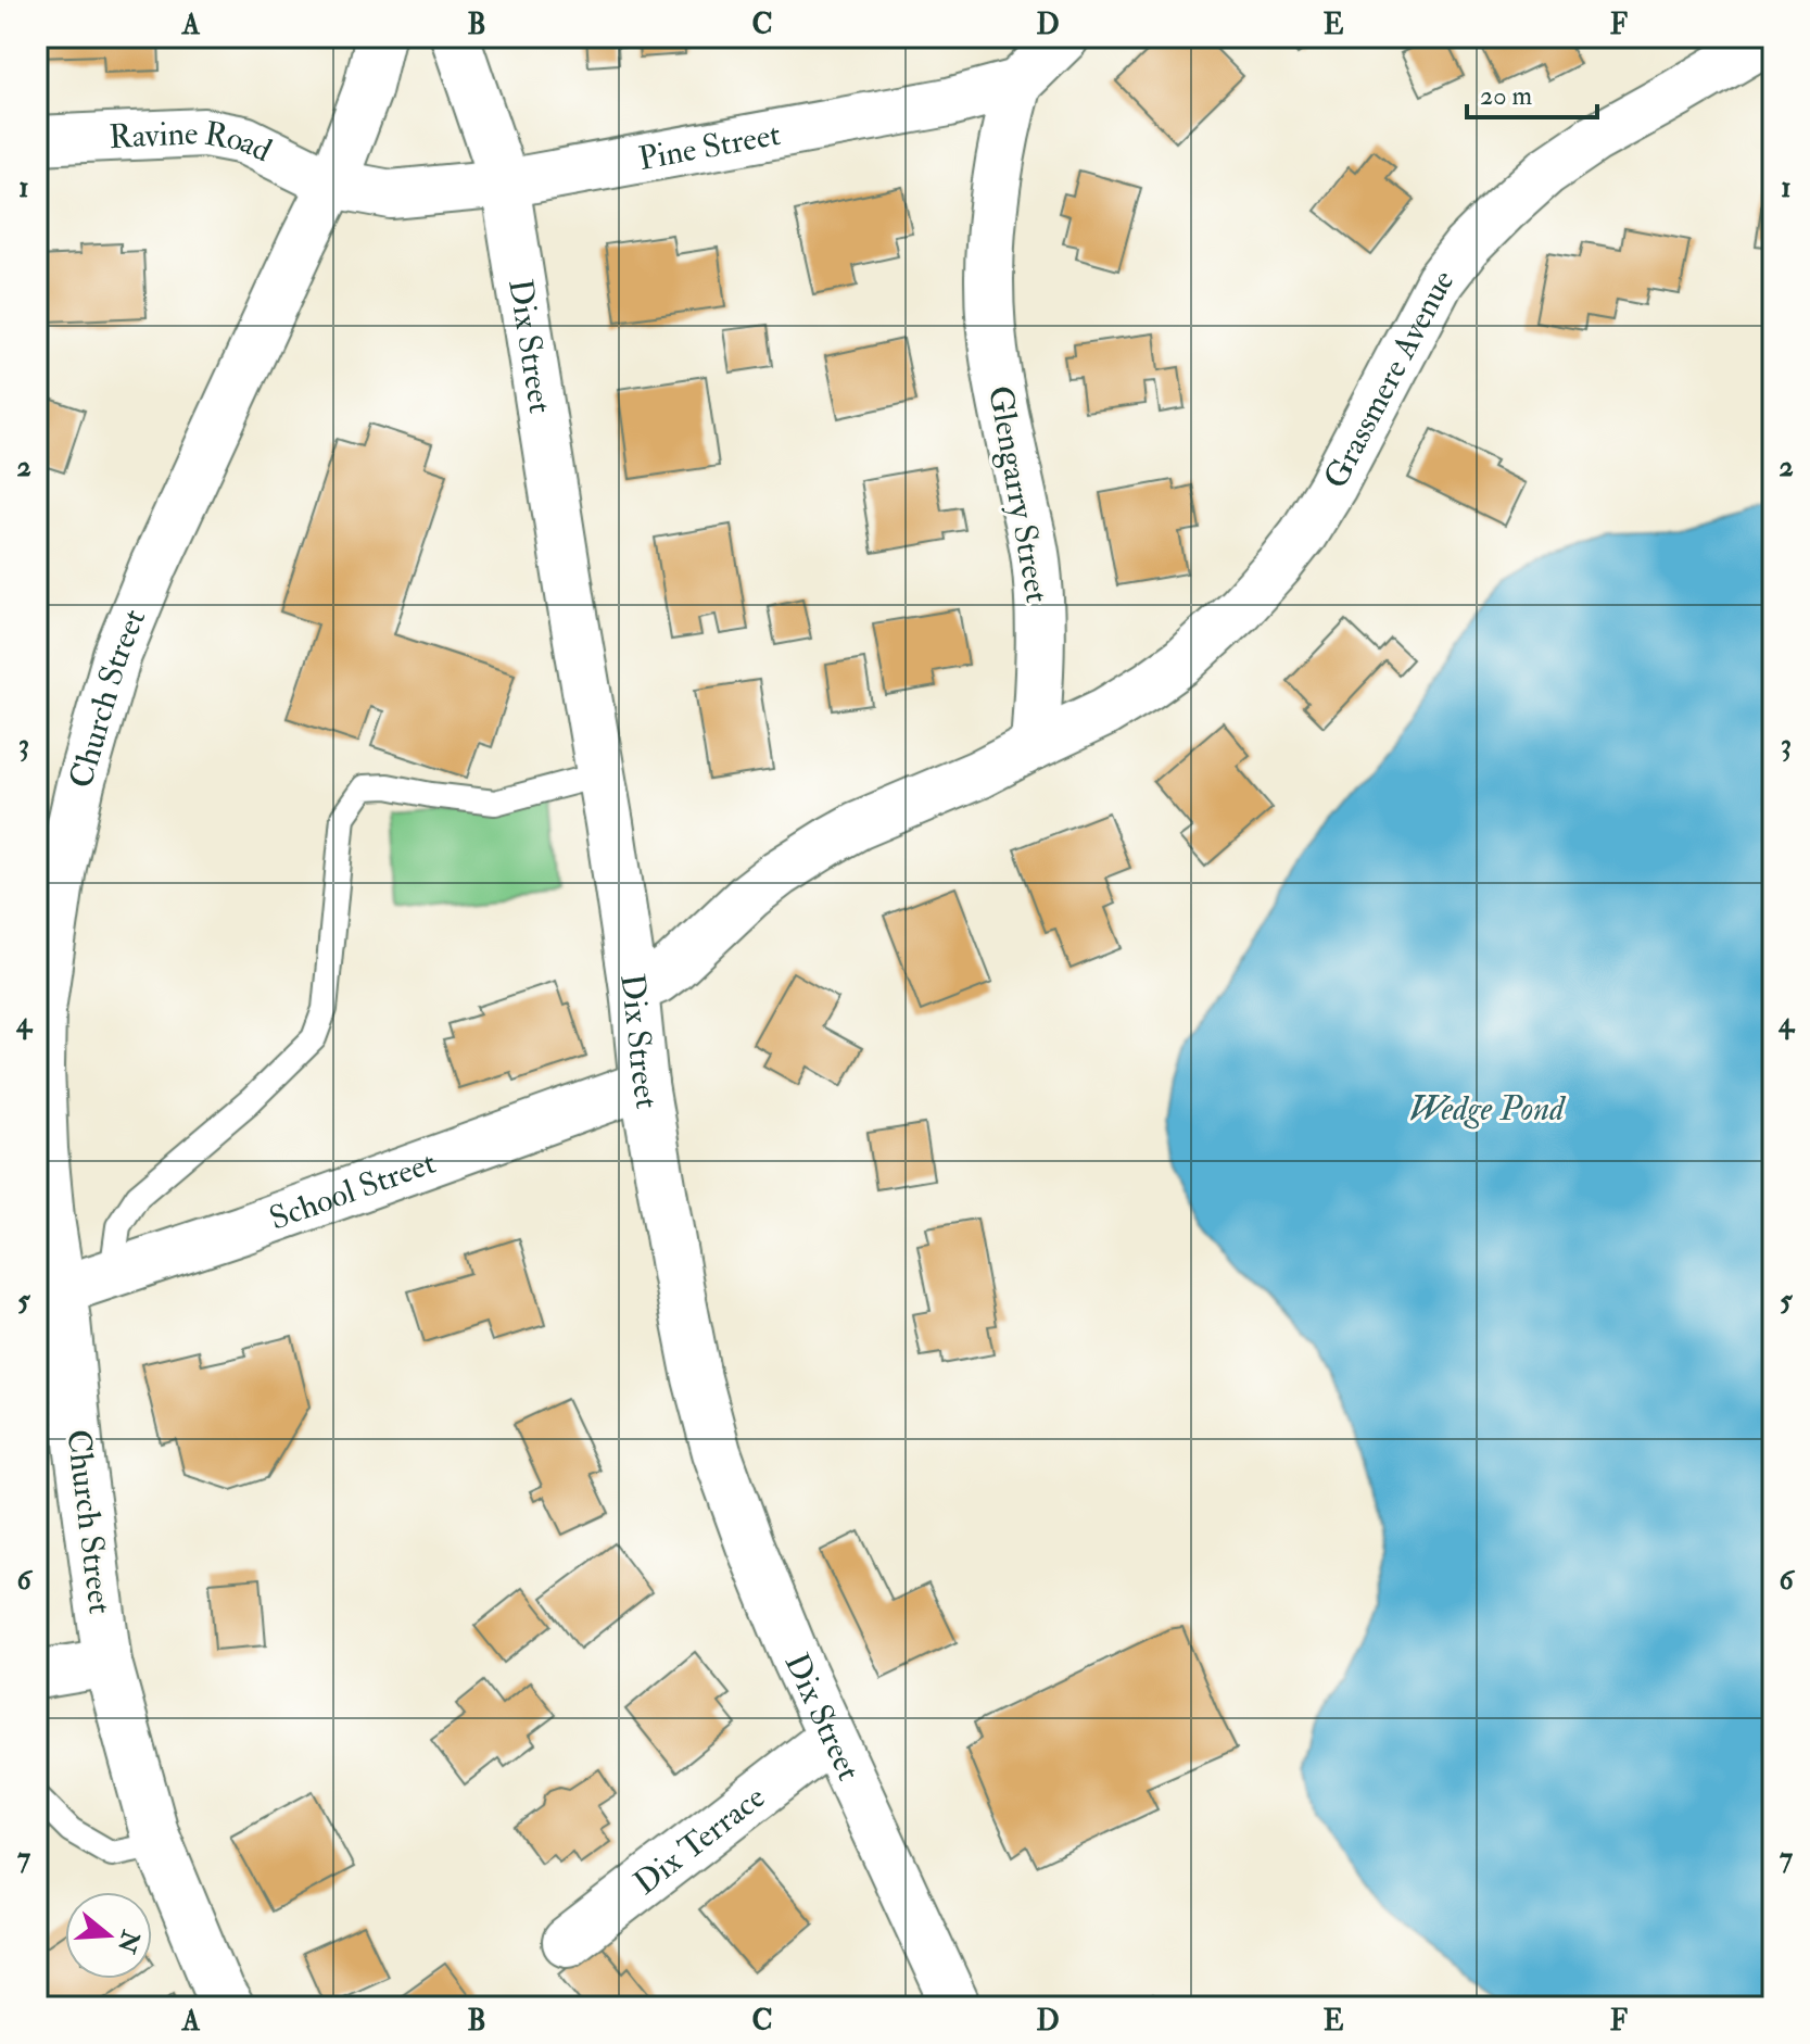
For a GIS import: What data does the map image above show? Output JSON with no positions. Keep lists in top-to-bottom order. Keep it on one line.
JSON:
{"streets":{"street":["Pine Street","Ravine Road","Dix Street","Grassmere Avenue","Glengarry Street","Church Street","School Street","Dix Terrace"]},"crossings":[["Pine Street","Ravine Road"],["Pine Street","Dix Street"],["Pine Street","Glengarry Street"],["Pine Street","Church Street"],["Ravine Road","Church Street"],["Dix Street","School Street"],["Dix Street","Dix Terrace"],["Grassmere Avenue","Glengarry Street"],["Church Street","School Street"]],"water":["Wedge Pond"],"scale_bar":"20 m","north":"right","grid":{"columns":["A","B","C","D","E","F"],"rows":["1","2","3","4","5","6","7"]}}
